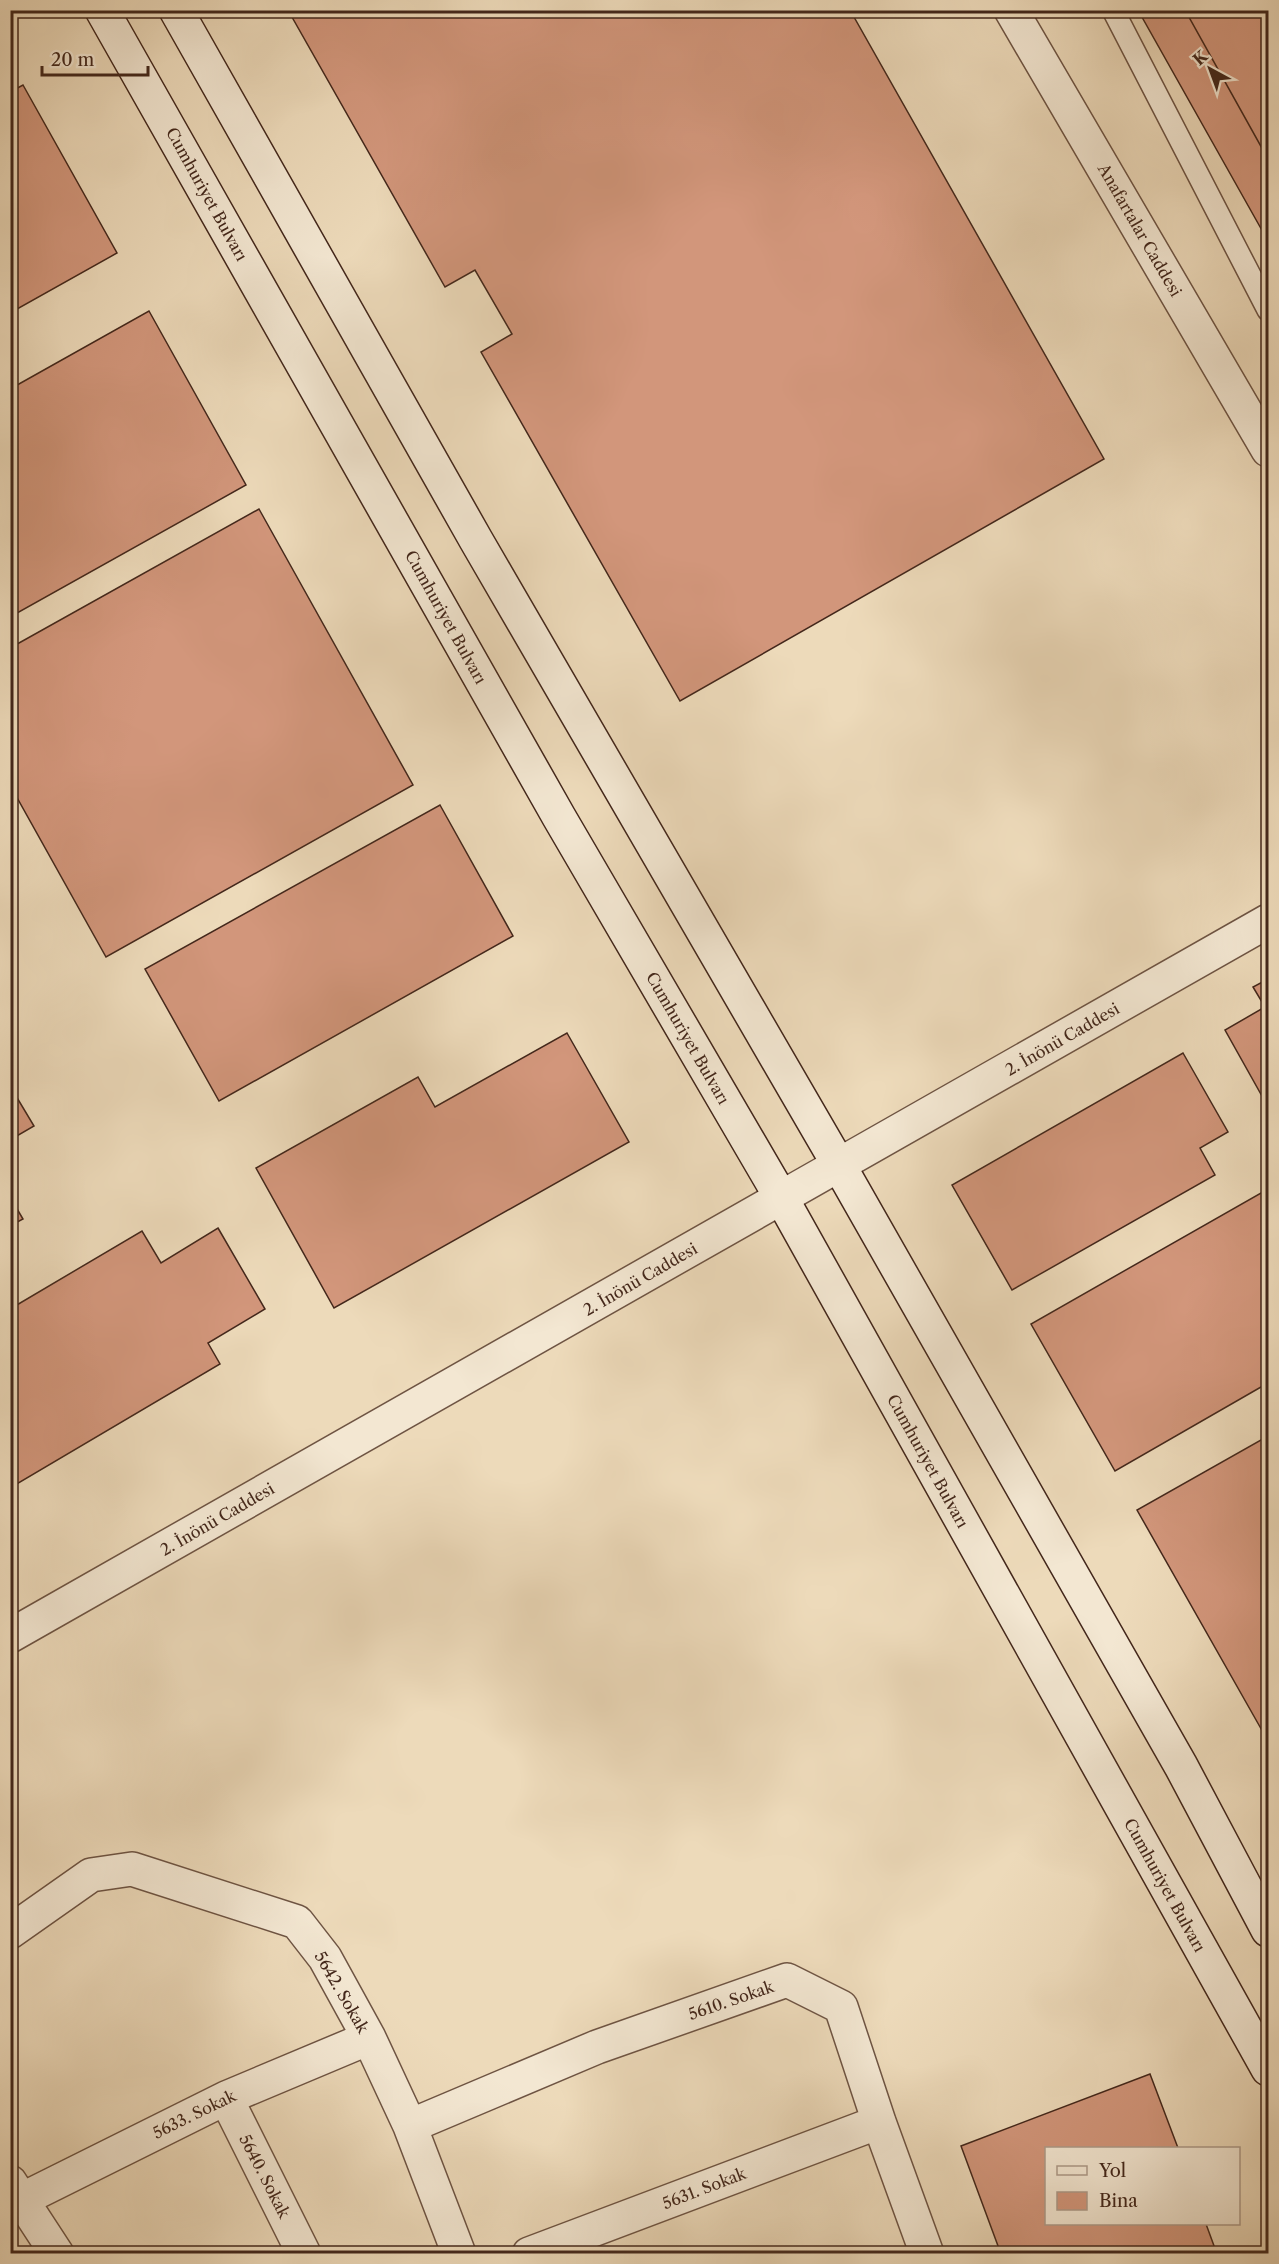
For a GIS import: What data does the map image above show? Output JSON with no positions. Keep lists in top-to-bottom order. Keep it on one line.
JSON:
{"streets":{"main road":["Cumhuriyet Bulvarı","Anafartalar Caddesi","2. İnönü Caddesi","5642. Sokak","5610. Sokak","5633. Sokak","5640. Sokak","5631. Sokak"]},"crossings":[["Cumhuriyet Bulvarı","2. İnönü Caddesi"],["5642. Sokak","5610. Sokak"],["5642. Sokak","5633. Sokak"],["5610. Sokak","5631. Sokak"],["5633. Sokak","5640. Sokak"]],"legend":["Yol","Bina"],"scale_bar":"20 m","north":"top left"}
